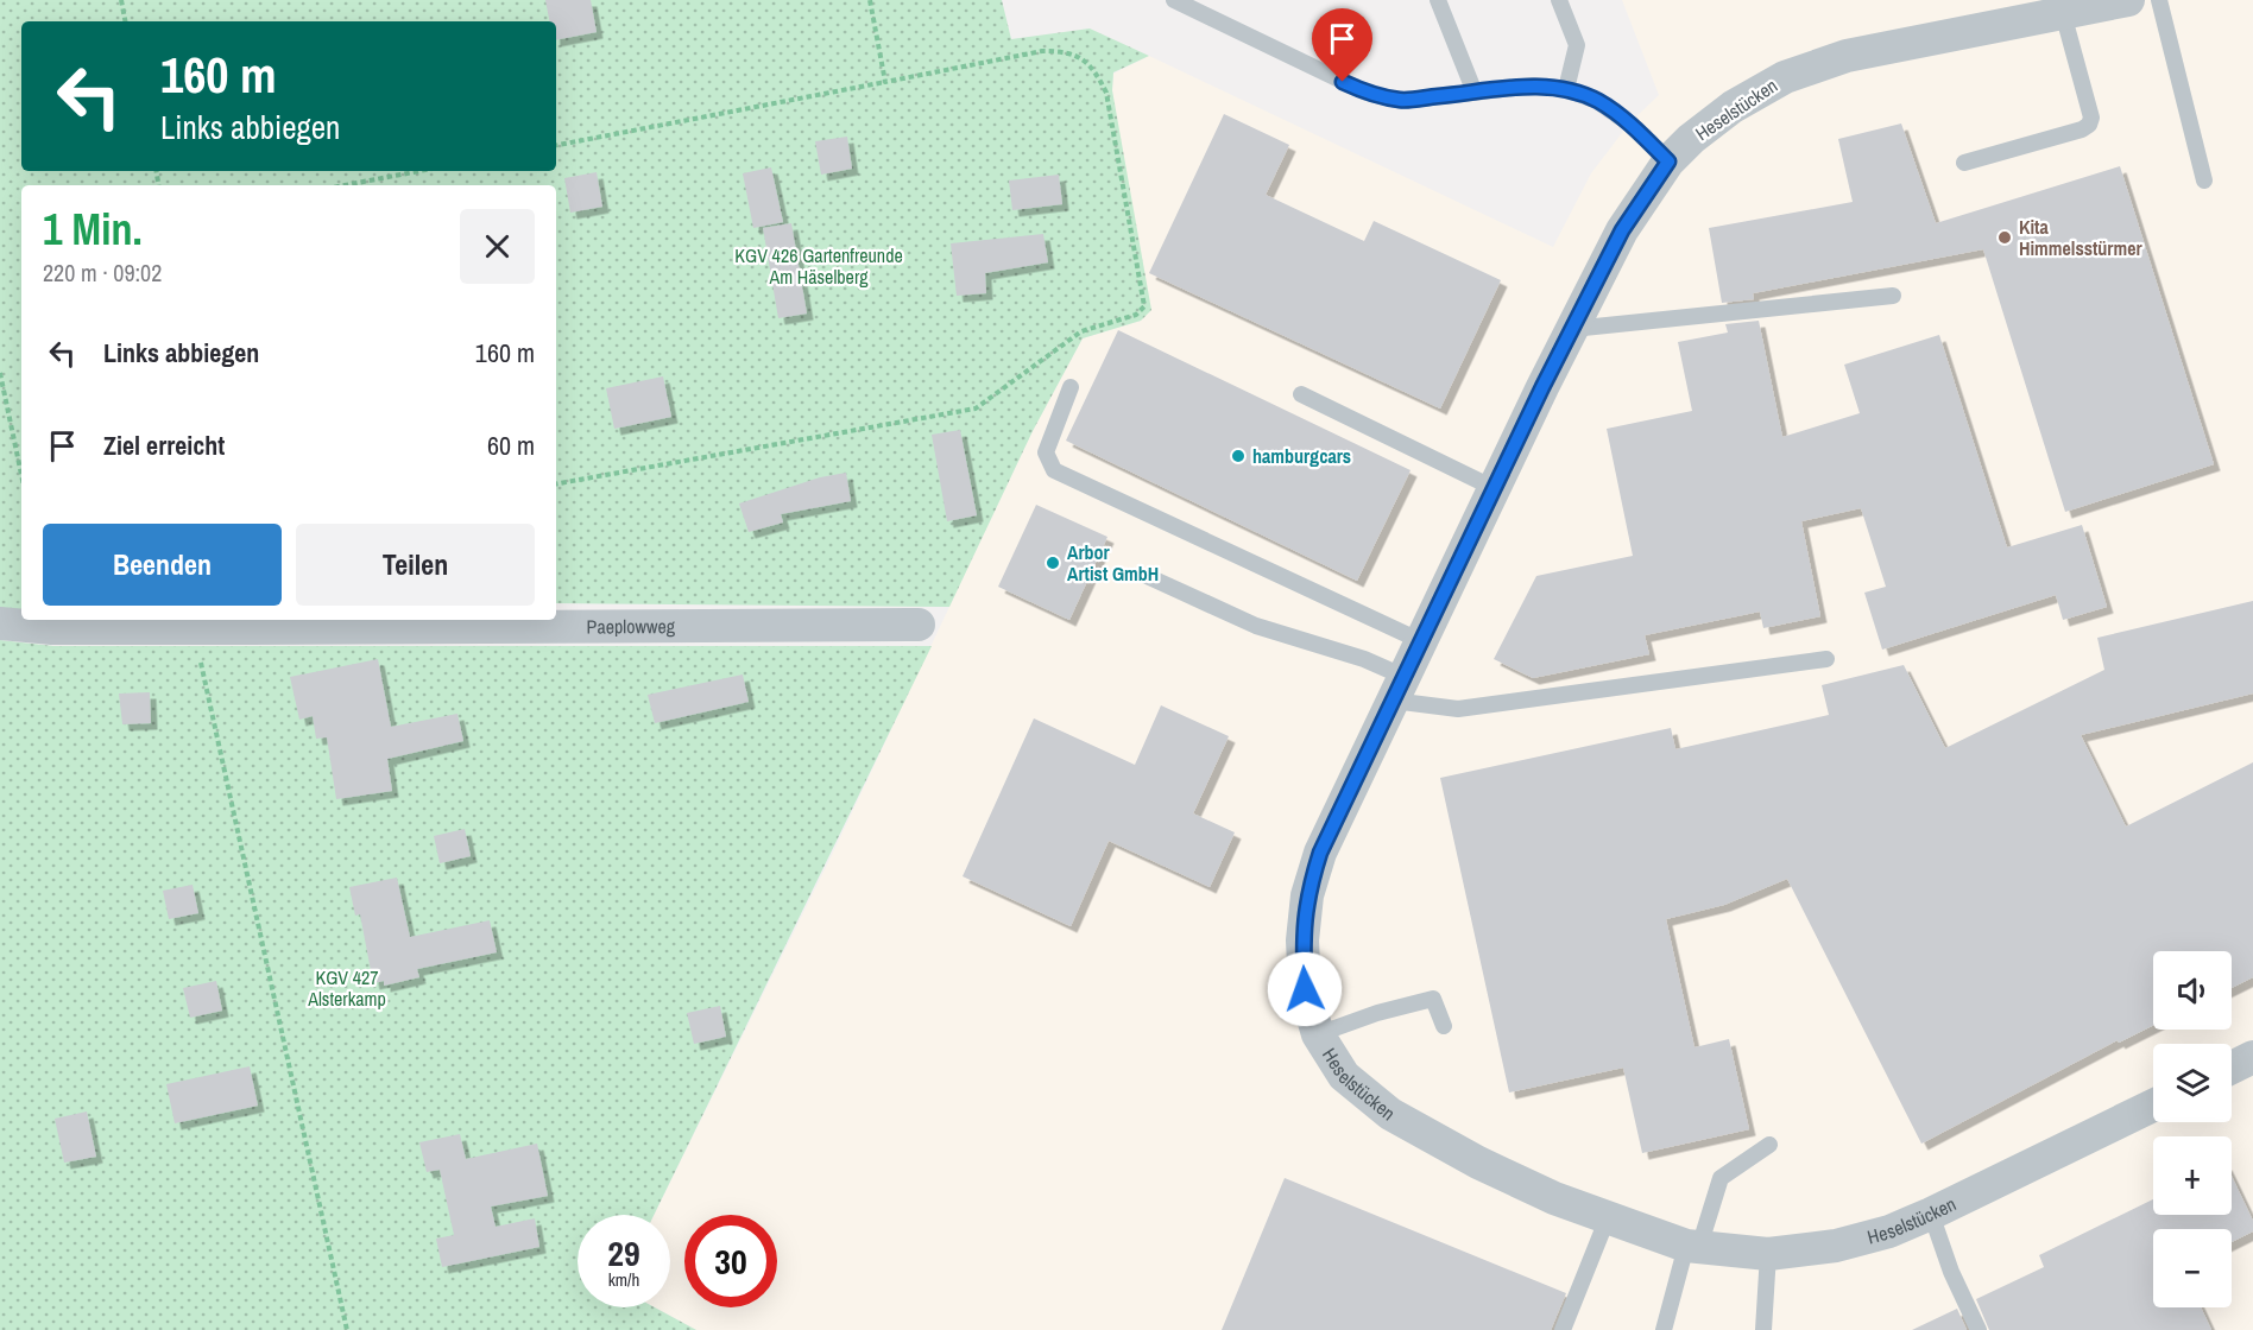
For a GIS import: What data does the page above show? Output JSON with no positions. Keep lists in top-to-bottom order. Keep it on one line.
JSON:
{"streets":{"street":["Heselstücken","Paeplowweg"]},"parks":["KGV 426 Gartenfreunde Am Häselberg","KGV 427 Alsterkamp"],"places":["Kita Himmelsstürmer","hamburgcars","Arbor Artist GmbH"],"page":{"turn":["160 m","Links abbiegen"],"heading":["1 Min.","220 m · 09:02"],"list":[{"name":"Links abbiegen","value":"160 m"},{"name":"Ziel erreicht","value":"60 m"}],"buttons":["Beenden","Teilen"],"map_buttons":["+","−"],"speed":"29 km/h","limit":"30"}}
